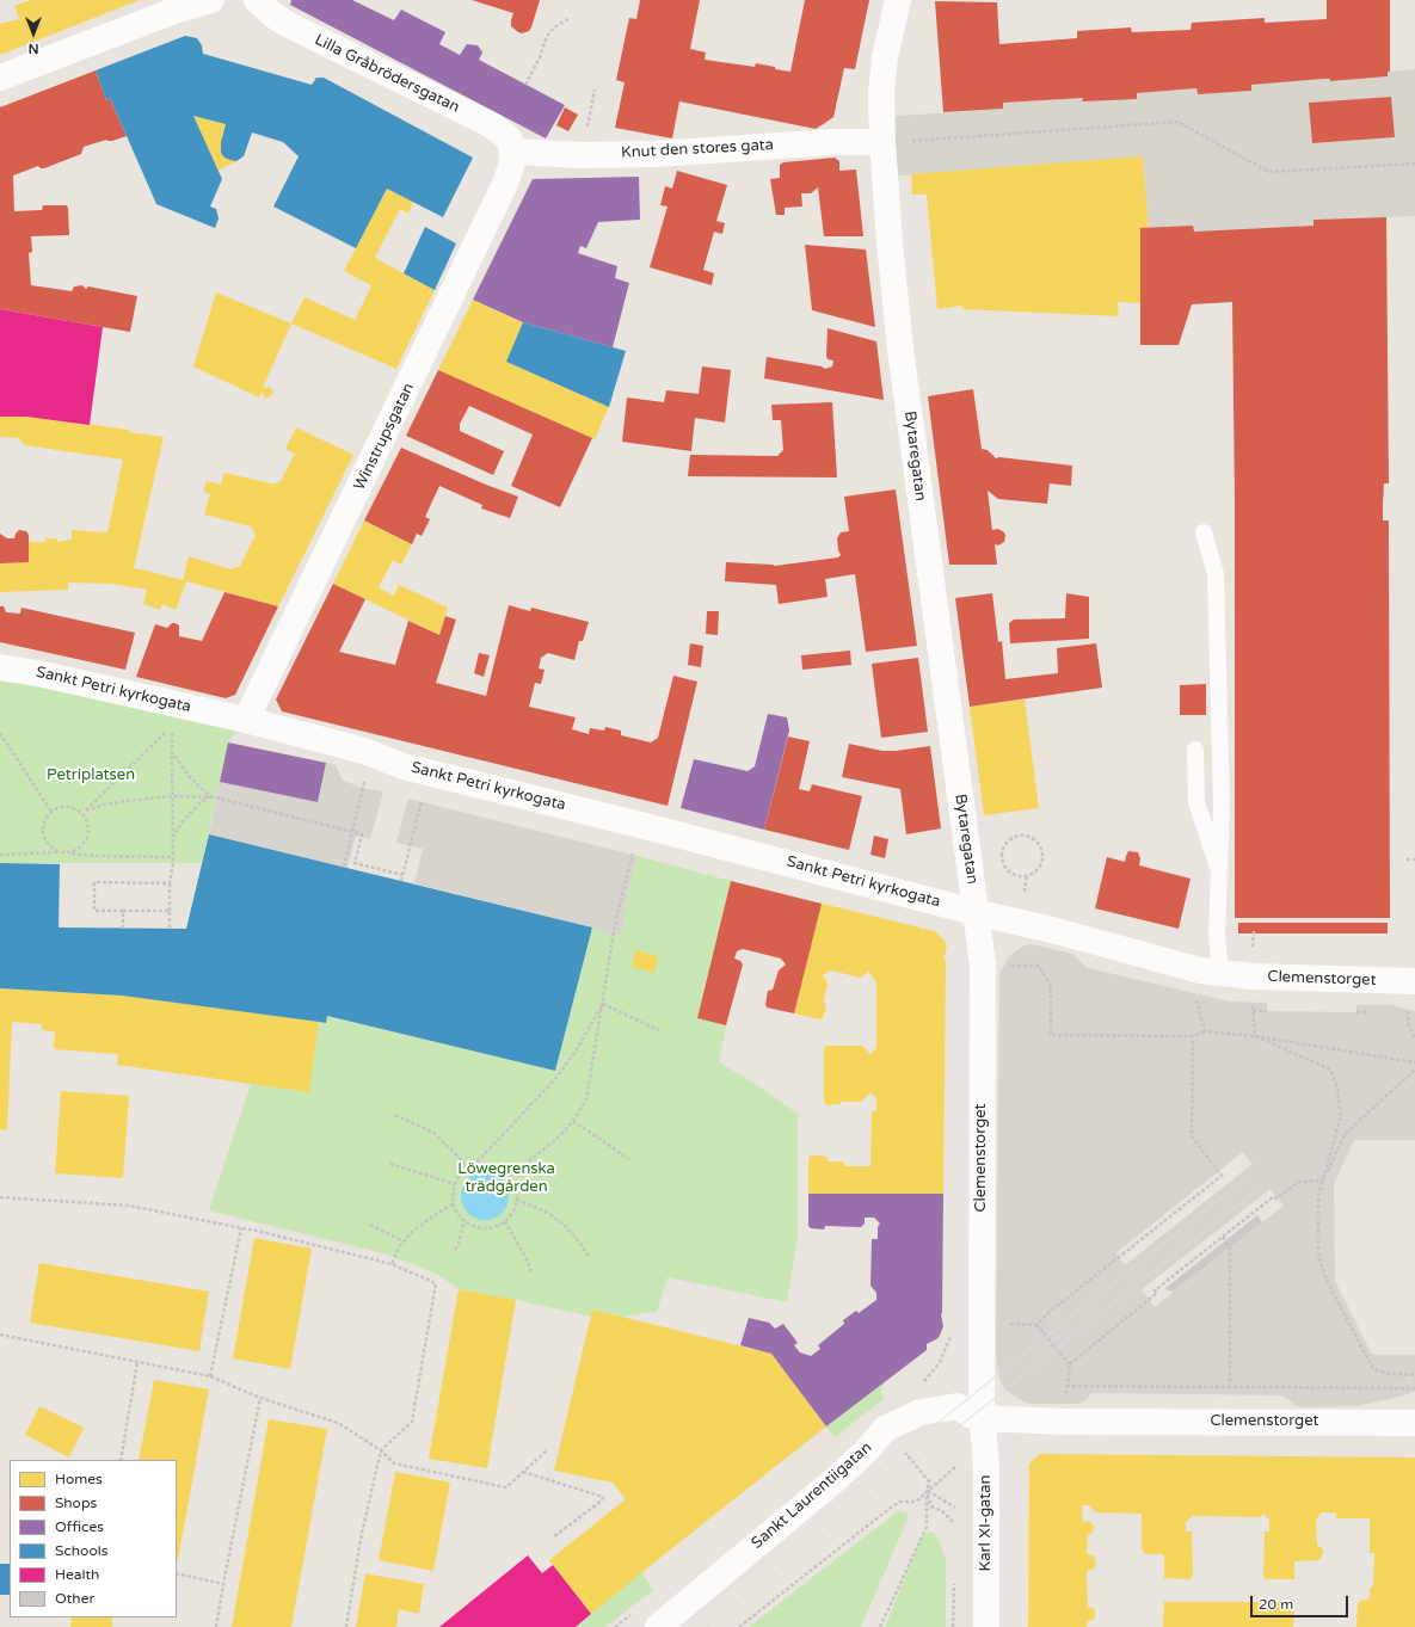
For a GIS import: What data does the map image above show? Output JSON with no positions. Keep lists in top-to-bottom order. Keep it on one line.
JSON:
{"streets":{"street":["Lilla Gråbrödersgatan","Knut den stores gata","Winstrupsgatan","Bytaregatan","Sankt Petri kyrkogata","Clemenstorget","Sankt Laurentiigatan","Karl XI-gatan"]},"crossings":[["Lilla Gråbrödersgatan","Knut den stores gata"],["Lilla Gråbrödersgatan","Winstrupsgatan"],["Knut den stores gata","Winstrupsgatan"],["Knut den stores gata","Bytaregatan"],["Winstrupsgatan","Sankt Petri kyrkogata"],["Bytaregatan","Sankt Petri kyrkogata"],["Bytaregatan","Clemenstorget"],["Sankt Petri kyrkogata","Clemenstorget"],["Clemenstorget","Sankt Laurentiigatan"],["Clemenstorget","Karl XI-gatan"],["Sankt Laurentiigatan","Karl XI-gatan"]],"parks":["Petriplatsen","Löwegrenska trädgården"],"legend":["Homes","Shops","Offices","Schools","Health","Other"],"scale_bar":"20 m","north":"bottom"}
